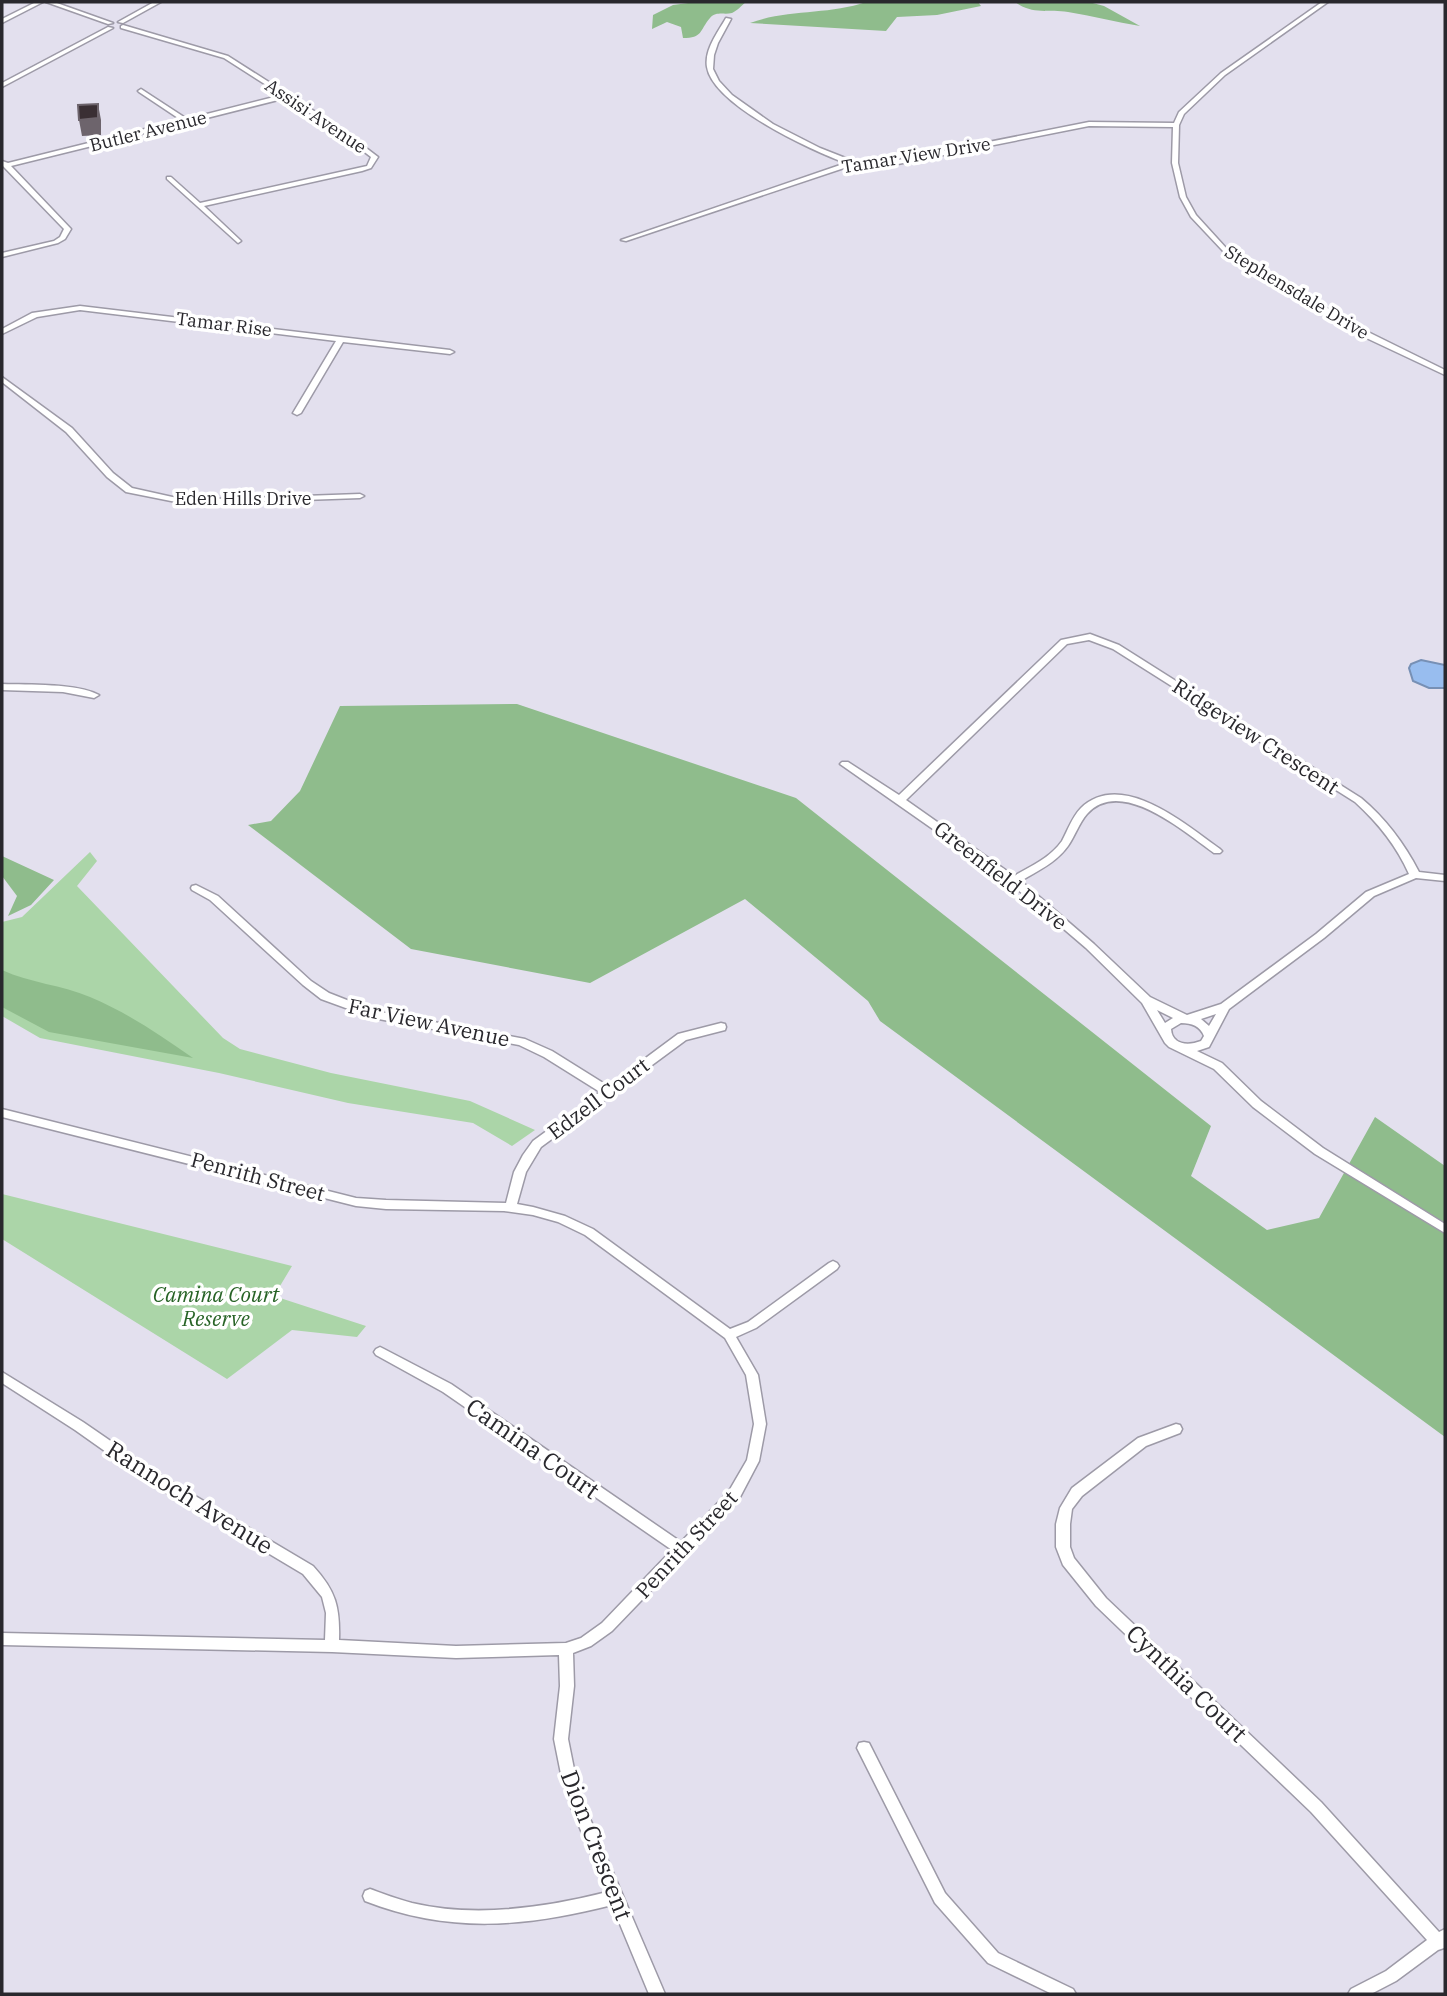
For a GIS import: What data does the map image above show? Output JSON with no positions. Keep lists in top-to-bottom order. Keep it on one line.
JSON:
{"streets":{"street":["Assisi Avenue","Butler Avenue","Tamar View Drive","Stephensdale Drive","Tamar Rise","Eden Hills Drive","Ridgeview Crescent","Greenfield Drive","Far View Avenue","Edzell Court","Penrith Street","Camina Court","Rannoch Avenue","Cynthia Court","Dion Crescent"]},"crossings":[["Assisi Avenue","Butler Avenue"],["Tamar View Drive","Stephensdale Drive"],["Ridgeview Crescent","Greenfield Drive"],["Far View Avenue","Edzell Court"],["Edzell Court","Penrith Street"],["Penrith Street","Camina Court"],["Penrith Street","Rannoch Avenue"],["Penrith Street","Dion Crescent"]],"parks":["Camina Court Reserve"]}
